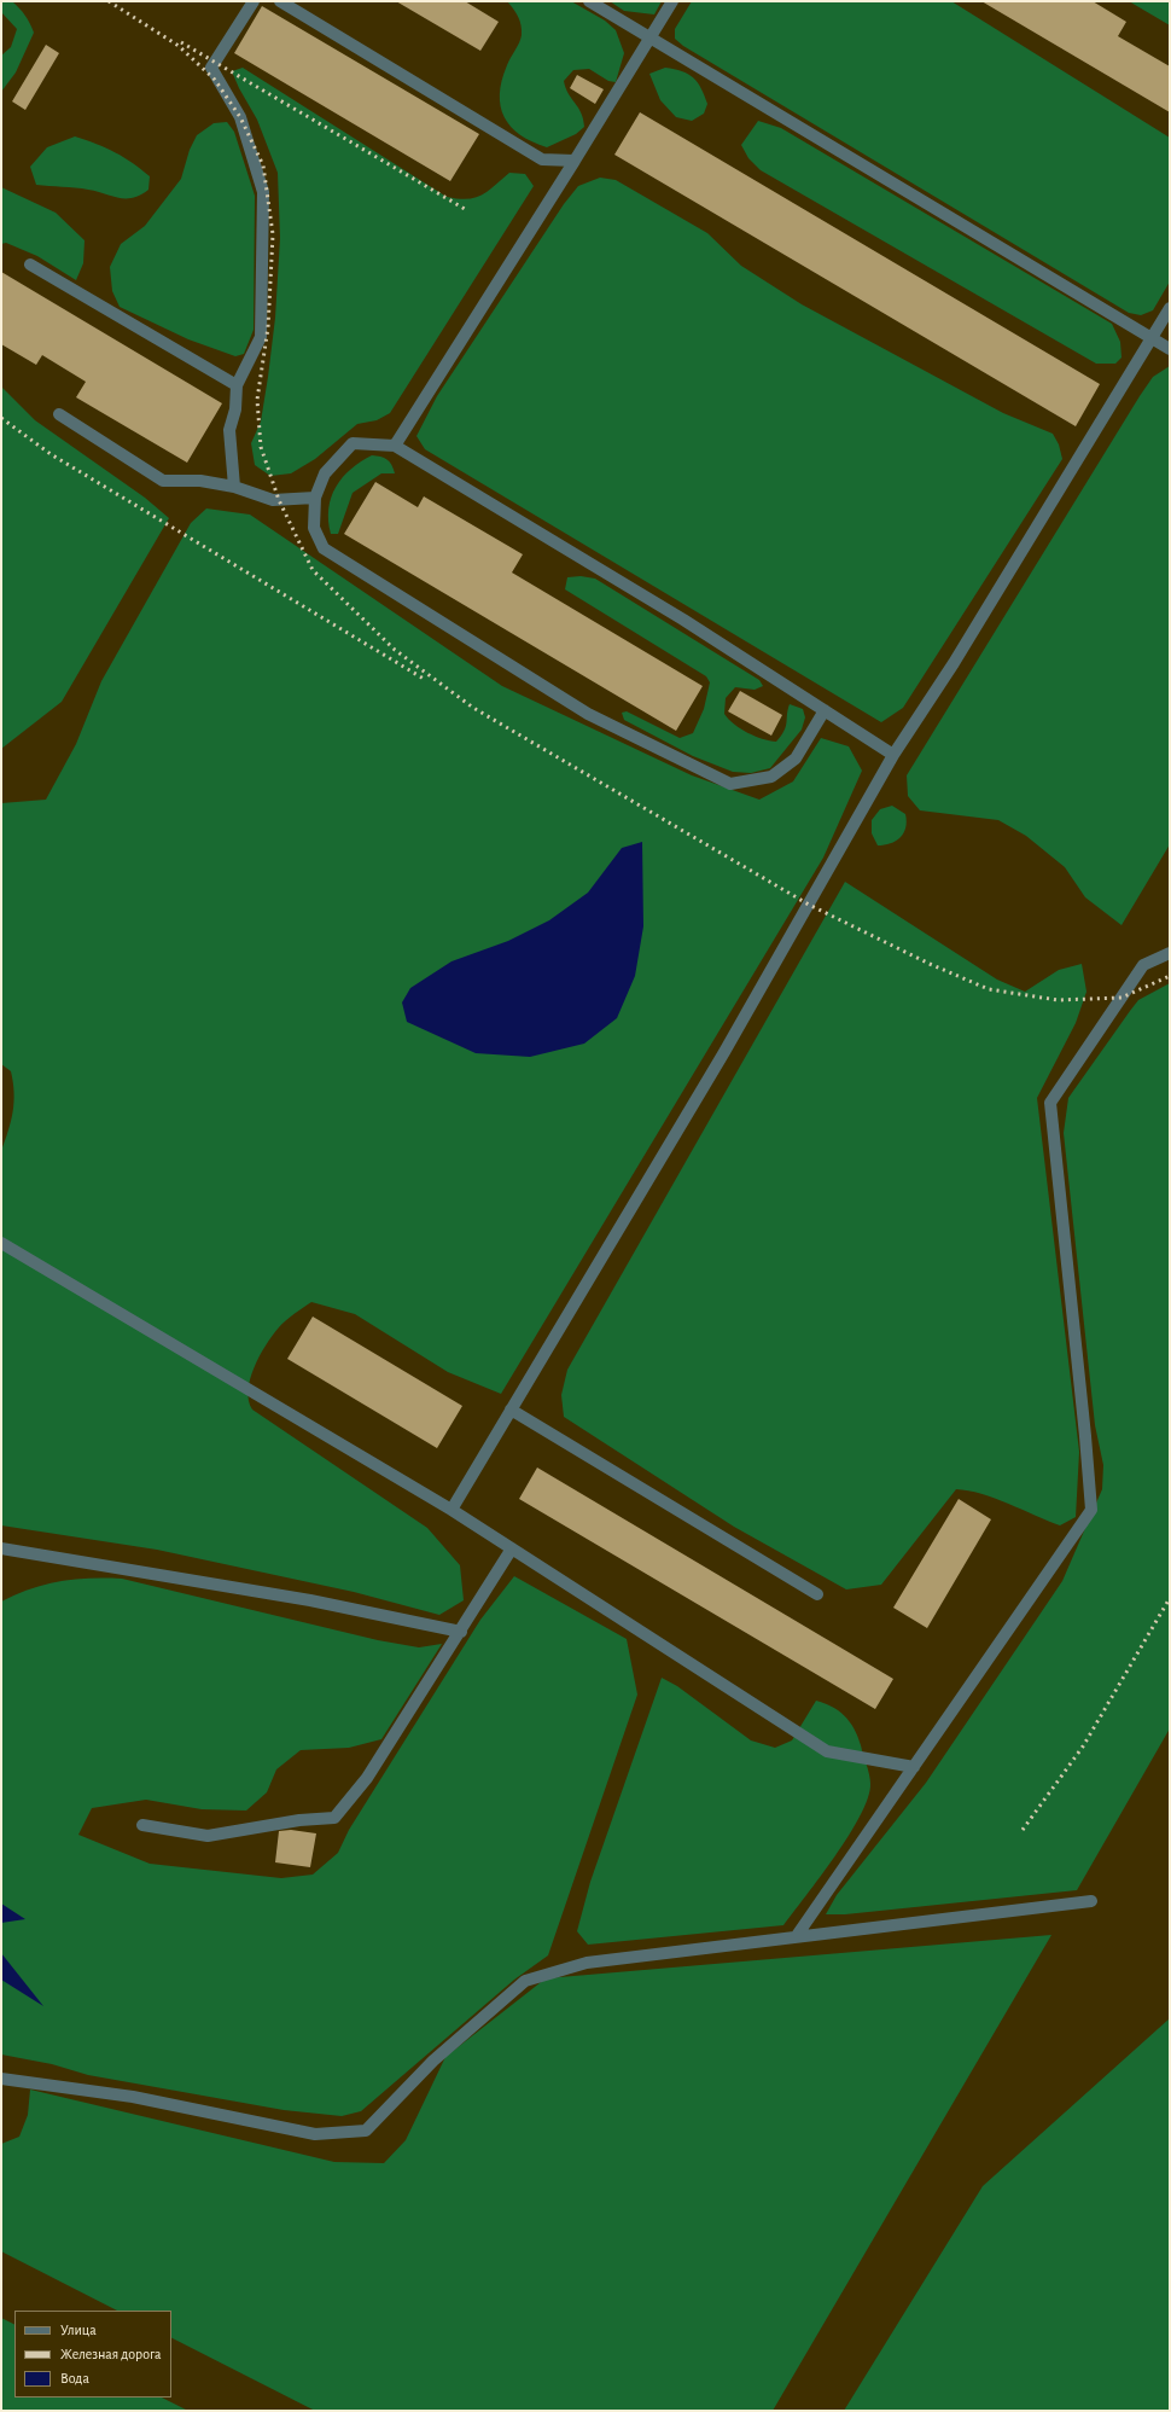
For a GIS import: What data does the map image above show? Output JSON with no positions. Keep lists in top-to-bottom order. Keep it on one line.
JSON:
{"legend":["Улица","Железная дорога","Вода"]}
